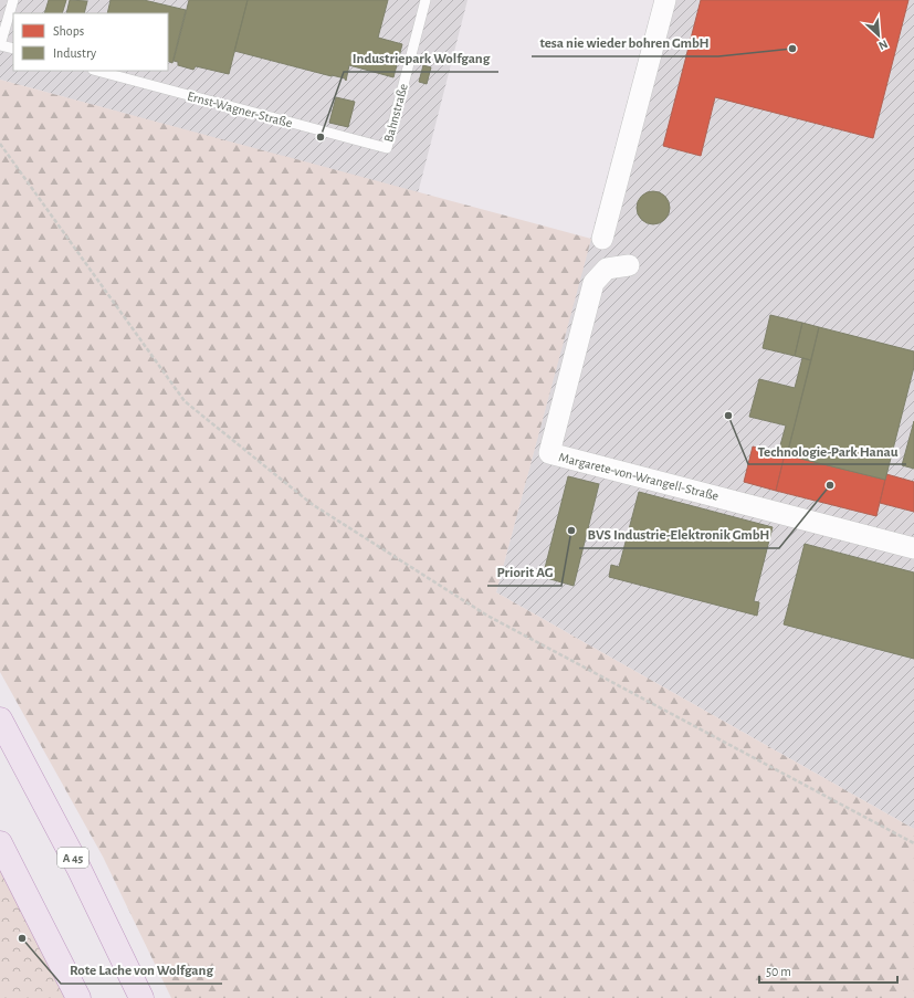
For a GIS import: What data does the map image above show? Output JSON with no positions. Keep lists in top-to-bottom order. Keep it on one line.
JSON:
{"streets":{"highway":["A 45"],"street":["Margarete-von-Wrangell-Straße"],"lane":["Ernst-Wagner-Straße","Bahnstraße"]},"crossings":[["Ernst-Wagner-Straße","Bahnstraße"]],"places":["tesa nie wieder bohren GmbH","Industriepark Wolfgang","Technologie-Park Hanau","BVS Industrie-Elektronik GmbH","Priorit AG","Rote Lache von Wolfgang"],"legend":["Shops","Industry"],"scale_bar":"50 m","north":"bottom right"}
